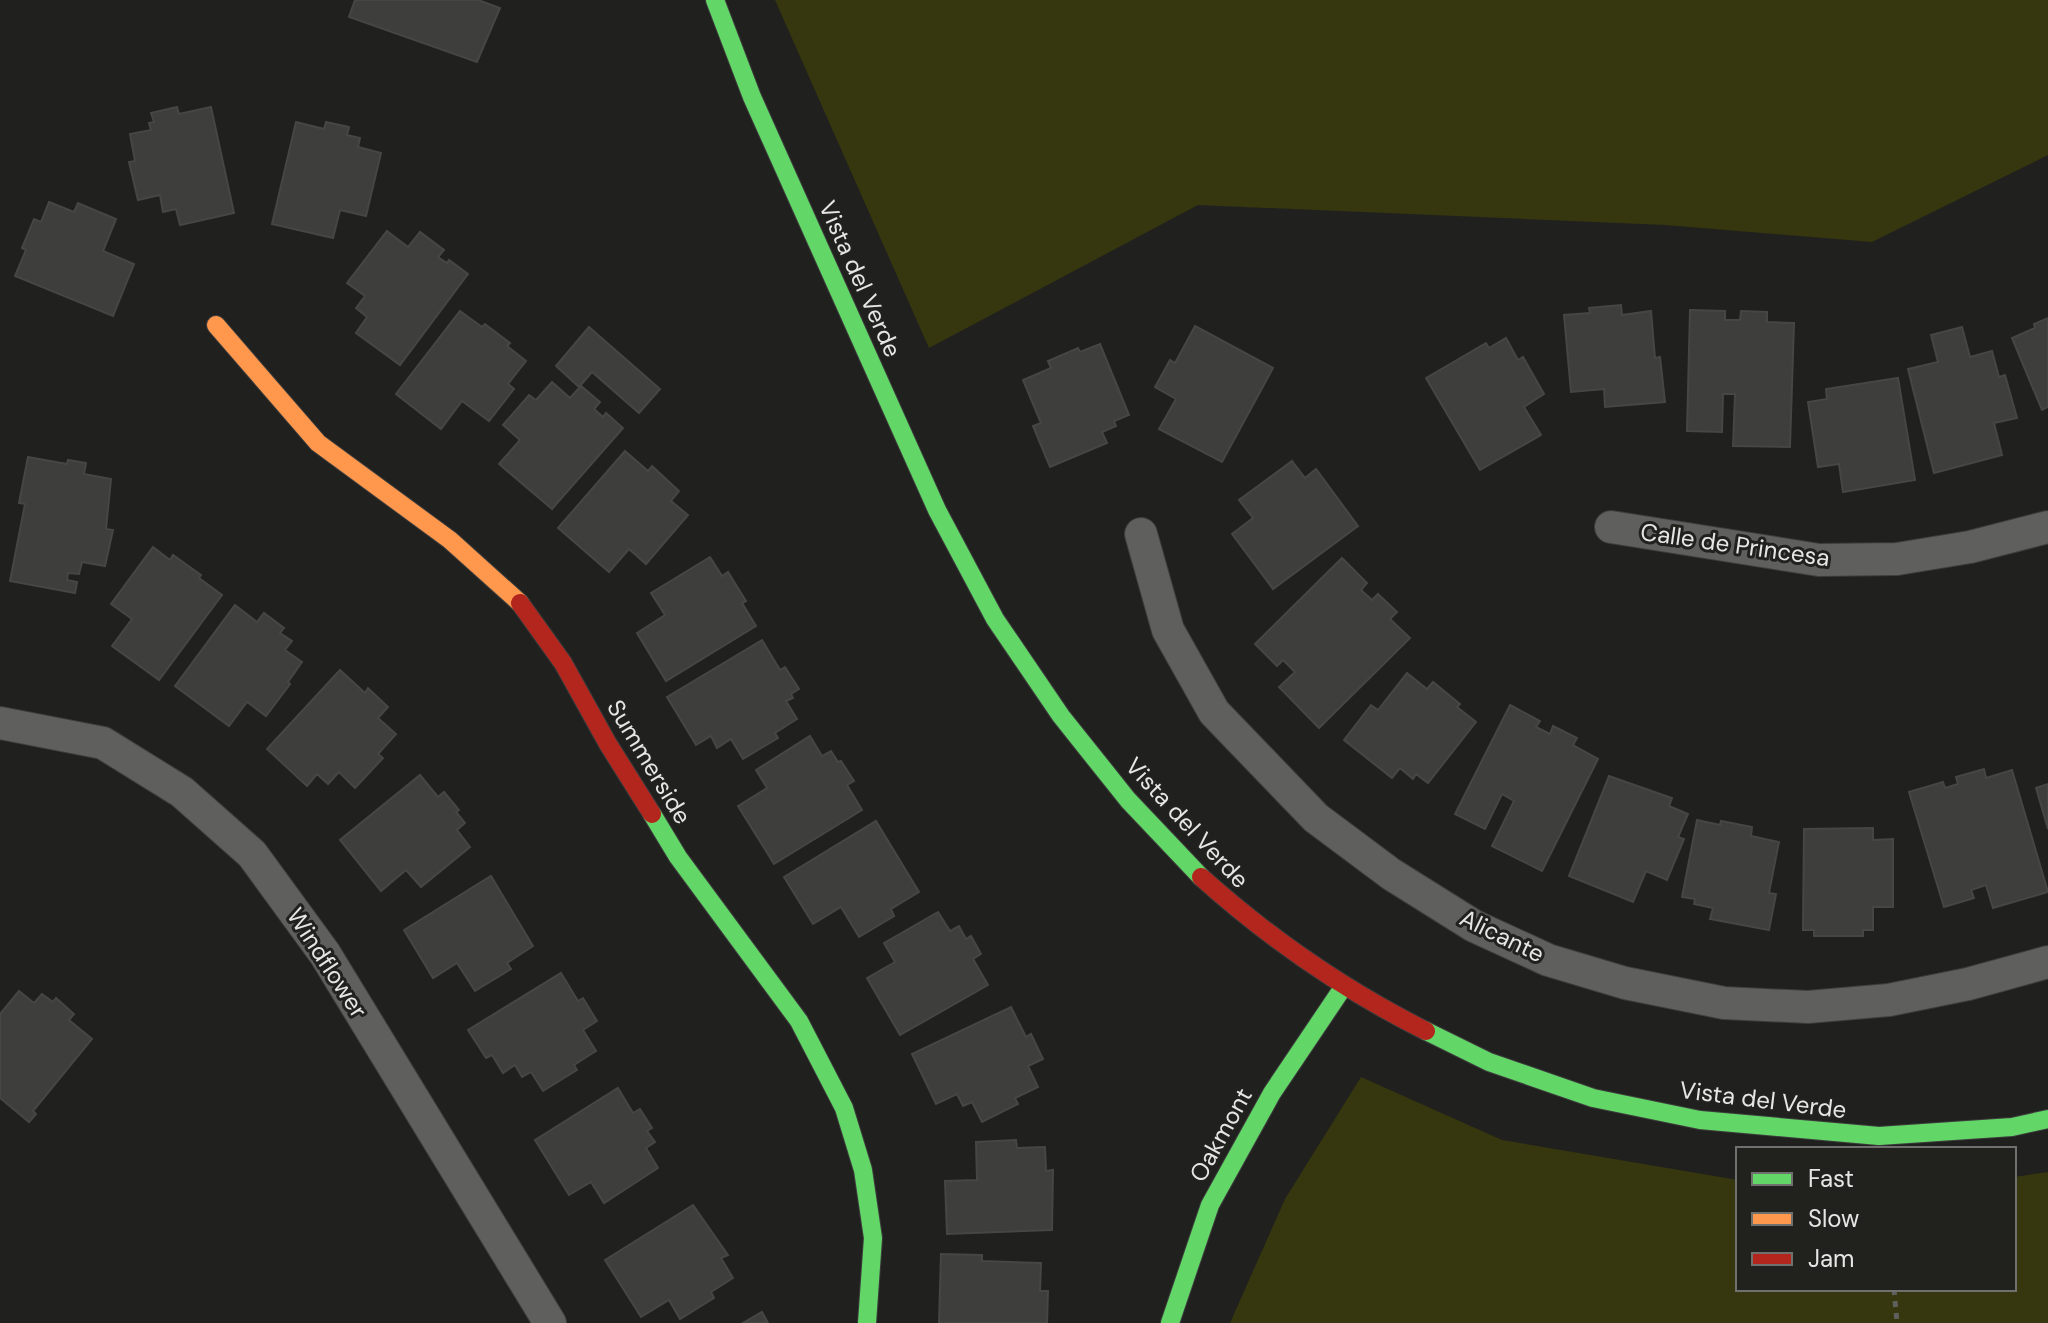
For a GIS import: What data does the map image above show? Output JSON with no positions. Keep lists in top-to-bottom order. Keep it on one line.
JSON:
{"streets":{"street":["Vista del Verde","Calle de Princesa","Summerside","Alicante","Windflower","Oakmont"]},"crossings":[["Vista del Verde","Oakmont"]],"legend":["Fast","Slow","Jam"]}
